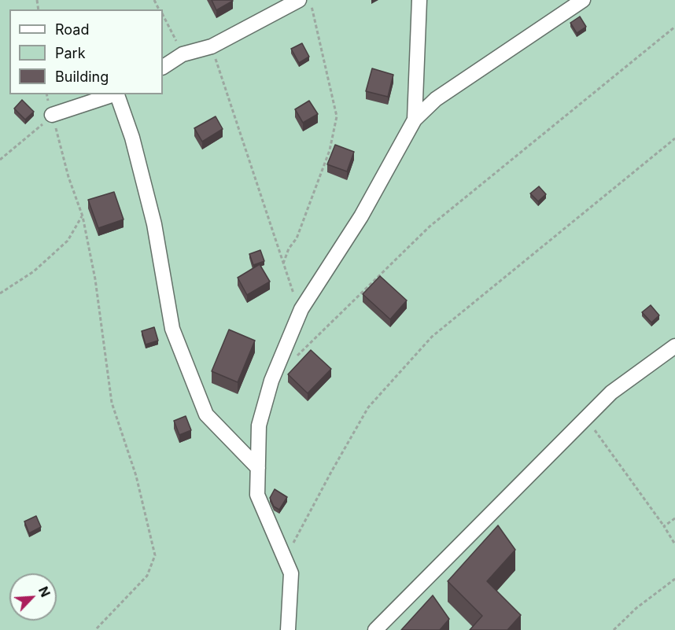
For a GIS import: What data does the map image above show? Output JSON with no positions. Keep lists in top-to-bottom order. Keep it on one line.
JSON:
{"legend":["Road","Park","Building"],"north":"top right"}
